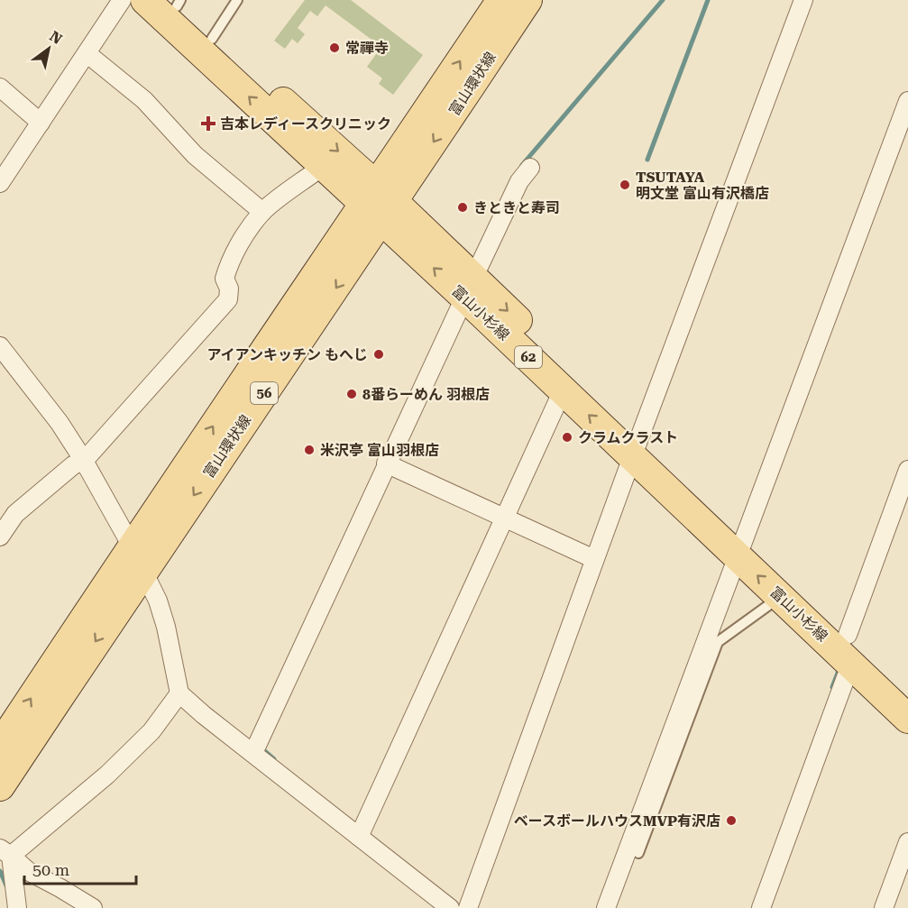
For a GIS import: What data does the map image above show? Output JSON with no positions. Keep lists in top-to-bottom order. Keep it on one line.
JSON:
{"streets":{"main road":["富山環状線","富山小杉線","62","56"]},"crossings":[["富山環状線","富山小杉線"]],"places":{"other":["常禪寺","TSUTAYA 明文堂 富山有沢橋店","きときと寿司","アイアンキッチン もへじ","8番らーめん 羽根店","クラムクラスト","米沢亭 富山羽根店","ベースボールハウスMVP有沢店"],"health":["吉本レディースクリニック"]},"scale_bar":"50 m","north":"top right"}
